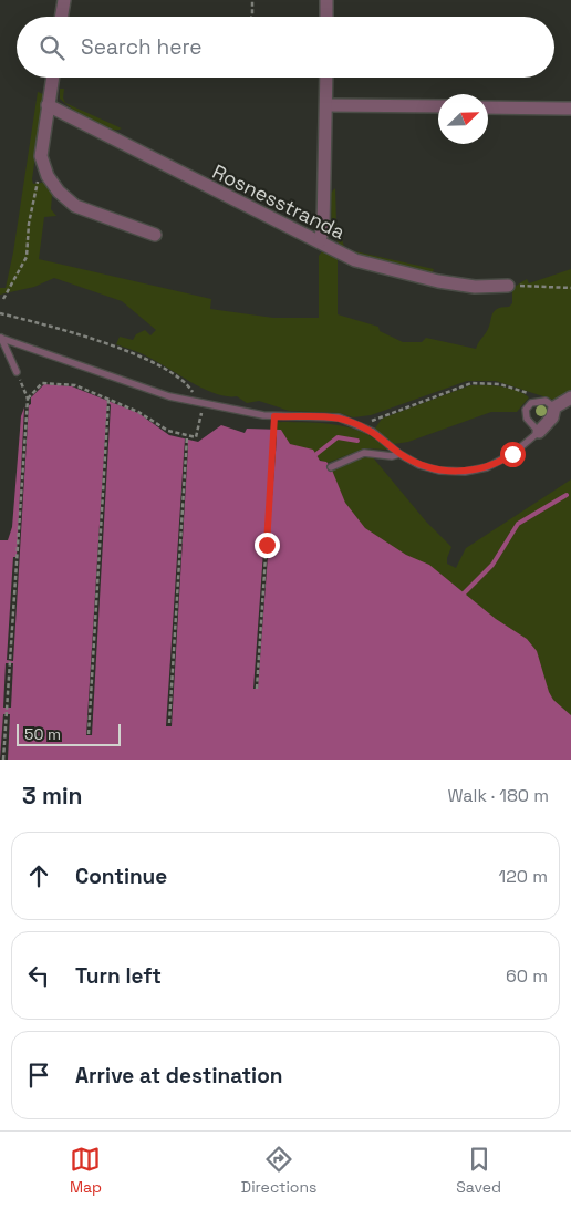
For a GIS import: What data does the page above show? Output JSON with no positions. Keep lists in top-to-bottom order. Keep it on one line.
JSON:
{"streets":{"street":["Rosnesstranda"]},"scale_bar":"50 m","north":"top right","page":{"search":"Search here","scale":"50 m","heading":["3 min","Walk · 180 m"],"list":[["Continue","120 m"],["Turn left","60 m"],"Arrive at destination"],"nav":["Map","Directions","Saved"]}}
